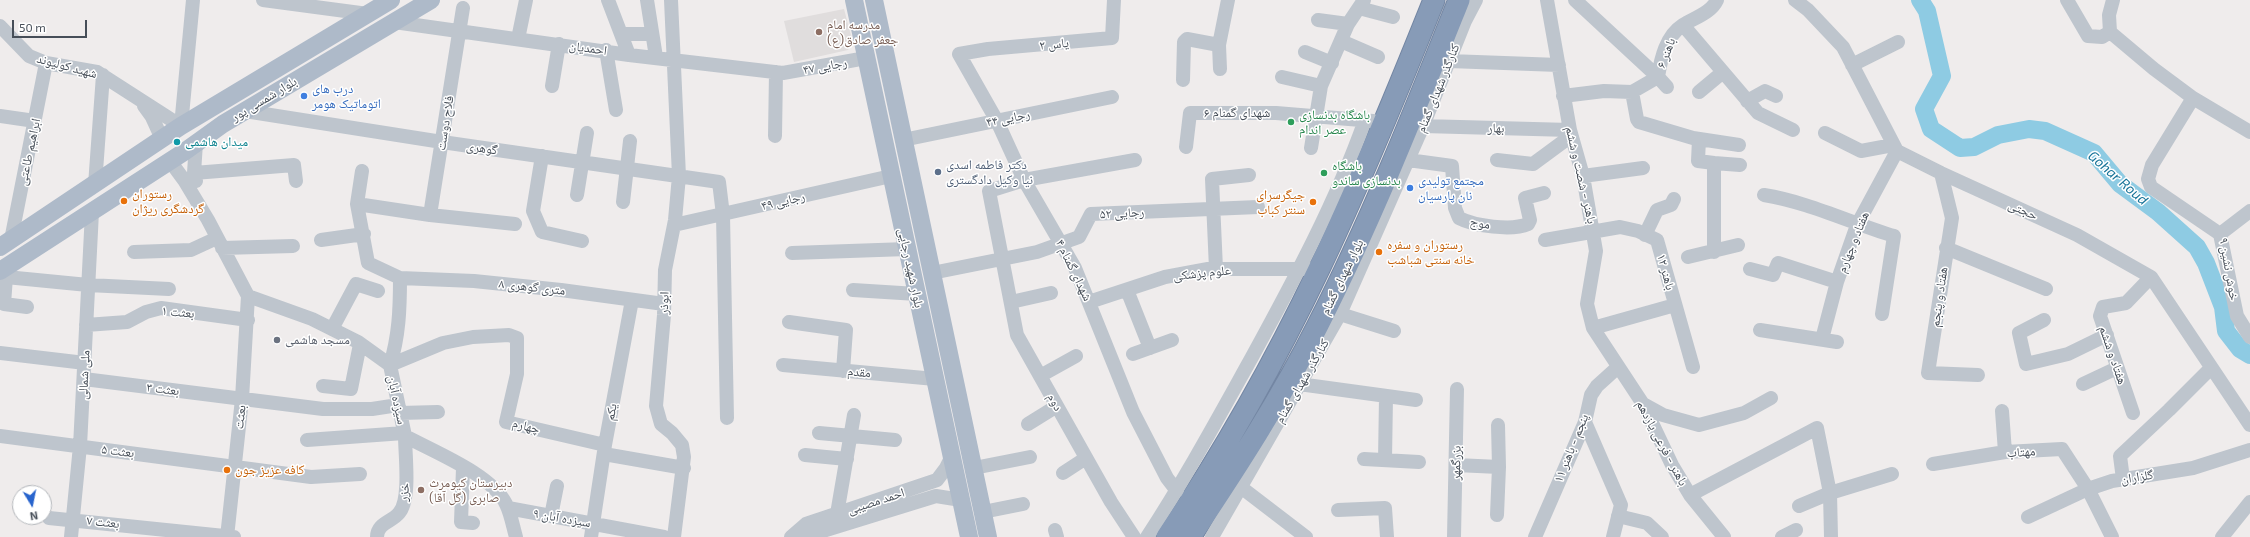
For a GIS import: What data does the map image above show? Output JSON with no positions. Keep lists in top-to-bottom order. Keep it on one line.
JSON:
{"streets":{"highway":["بلوار شهدای گمنام"],"main road":["بلوار شمسی پور","بلوار شهید رجایی"],"street":["یاس ۲","احمدیان","باهنر ۶","شهید کولیوند","رجایی ۴۷","کنارگذر شهدای گمنام","شهدای گمنام ۶","رجایی ۴۴","فلاح دوست","بهار","گوهری","ابراهیم طاعتی","باهنر - شصت و ششم","رجایی ۴۹","حجتی","رجایی ۵۲","موج","هفتاد و چهارم","خوش نشین ۹","شهدای گمنام ۴","باهنر ۱۲","علوم پزشکی","۸ متری گوهری","هفتاد و پنجم","ابوذر","بعثت ۱","هفتاد و ششم","مقدم","ملی شمالی","بعثت ۳","سیزده آبان","دوم","یکم","بعثت","چهارم","باهنر - فرعی یازدهم","پنجم - باهنر ۱۱","بعثت ۵","مهتاب","بزرگمهر","گلزاران","خزر","احمد مصیبی","سیزده آبان ۹","بعثت ۷"]},"crossings":[["یاس ۲","شهدای گمنام ۴"],["احمدیان","رجایی ۴۷"],["احمدیان","بلوار شمسی پور"],["احمدیان","فلاح دوست"],["احمدیان","ابوذر"],["شهید کولیوند","بلوار شمسی پور"],["شهید کولیوند","ابراهیم طاعتی"],["رجایی ۴۷","بلوار شهید رجایی"],["کنارگذر شهدای گمنام","بهار"],["کنارگذر شهدای گمنام","موج"],["کنارگذر شهدای گمنام","بلوار شهدای گمنام"],["بلوار شمسی پور","گوهری"],["بلوار شمسی پور","ابراهیم طاعتی"],["بلوار شمسی پور","ملی شمالی"],["شهدای گمنام ۶","بلوار شهدای گمنام"],["رجایی ۴۴","بلوار شهید رجایی"],["رجایی ۴۴","شهدای گمنام ۴"],["فلاح دوست","گوهری"],["بهار","باهنر - شصت و ششم"],["گوهری","رجایی ۴۹"],["گوهری","ابوذر"],["باهنر - شصت و ششم","باهنر ۱۲"],["باهنر - شصت و ششم","باهنر - فرعی یازدهم"],["باهنر - شصت و ششم","پنجم - باهنر ۱۱"],["رجایی ۴۹","بلوار شهید رجایی"],["رجایی ۴۹","ابوذر"],["حجتی","هفتاد و چهارم"],["حجتی","هفتاد و پنجم"],["حجتی","هفتاد و ششم"],["رجایی ۵۲","بلوار شهید رجایی"],["رجایی ۵۲","شهدای گمنام ۴"],["رجایی ۵۲","دوم"],["بلوار شهید رجایی","مقدم"],["بلوار شهید رجایی","احمد مصیبی"],["شهدای گمنام ۴","علوم پزشکی"],["شهدای گمنام ۴","دوم"],["علوم پزشکی","بلوار شهدای گمنام"],["۸ متری گوهری","ابوذر"],["۸ متری گوهری","یکم"],["بعثت ۱","ملی شمالی"],["بعثت ۱","بعثت"],["ملی شمالی","بعثت ۳"],["ملی شمالی","بعثت ۵"],["ملی شمالی","بعثت ۷"],["بعثت ۳","سیزده آبان"],["بعثت ۳","بعثت"],["سیزده آبان","بعثت"],["سیزده آبان","چهارم"],["سیزده آبان","خزر"],["سیزده آبان","سیزده آبان ۹"],["یکم","چهارم"],["یکم","سیزده آبان ۹"],["بعثت","بعثت ۵"],["بعثت","بعثت ۷"],["باهنر - فرعی یازدهم","پنجم - باهنر ۱۱"],["مهتاب","گلزاران"]],"water":["Gohar Roud"],"places":["مدرسه امام جعفر صادق(ع)","درب های اتوماتیک هومر","باشگاه بدنسازی عصر اندام","میدان هاشمی","دکتر فاطمه اسدی نیا وکیل دادگستری","باشگاه بدنسازی ساندو","مجتمع تولیدی نان پارسیان","رستوران گردشگری ریژان","جیگرسرای سنتر کباب","رستوران و سفره خانه سنتی شباشب","مسجد هاشمی","کافه عزیز جون","دبیرستان کیومرث صابری (گل آقا)"],"scale_bar":"50 m","north":"bottom"}
